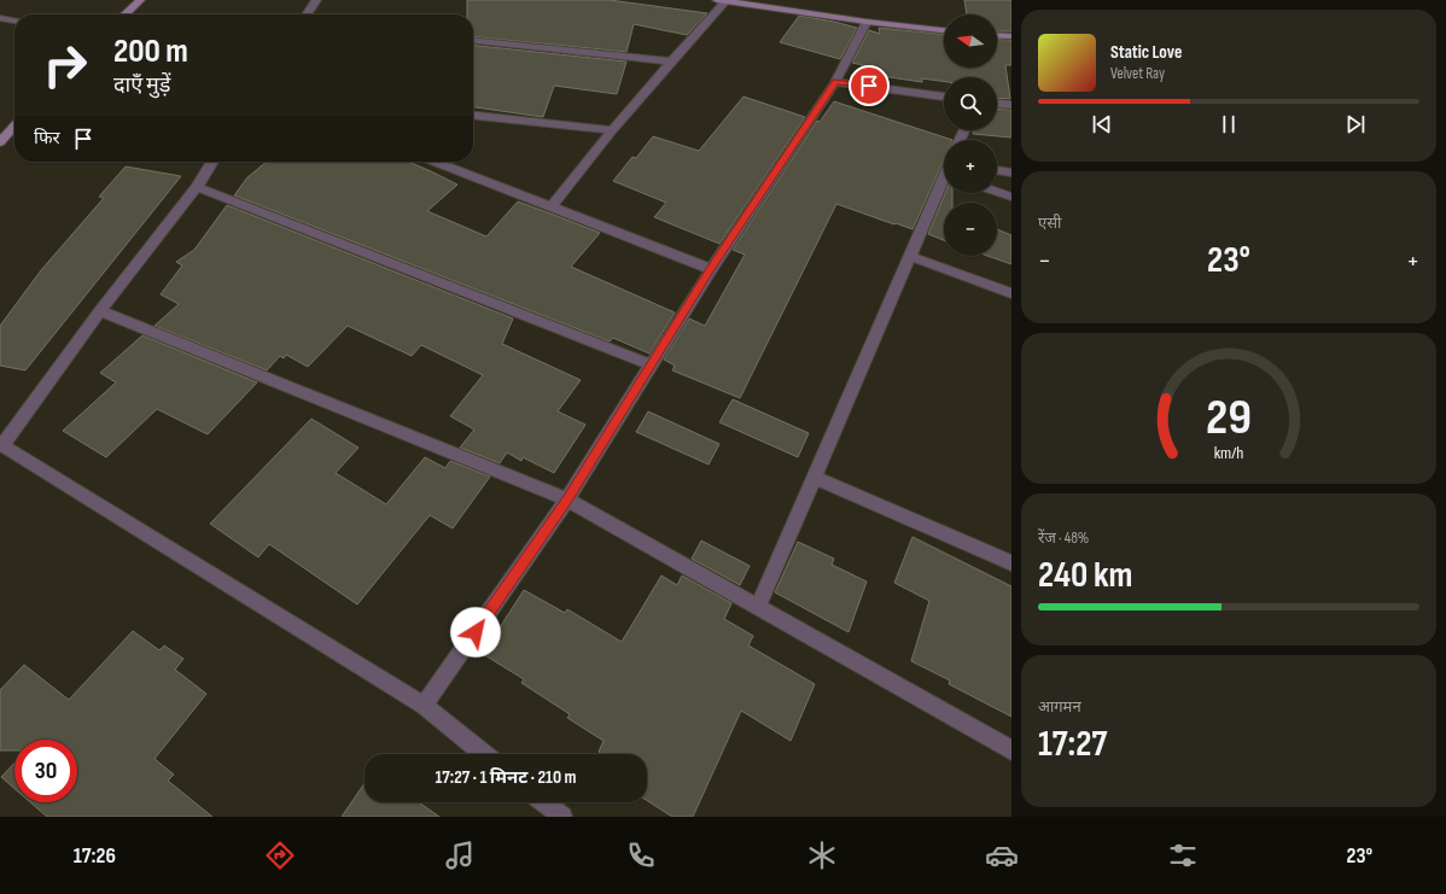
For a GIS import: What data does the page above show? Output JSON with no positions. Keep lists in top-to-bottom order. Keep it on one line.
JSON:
{"north":"left","page":{"map_buttons":["+","−"],"turn":["200 m","दाएँ मुड़ें"],"song":["Static Love","Velvet Ray"],"then":"फिर","tile":["एसी",["रेंज · 48%","240 km"],["आगमन","17:27"]],"heat":["−","23°","+"],"limit":"30","trip":"17:27 · 1 मिनट · 210 m","tabs":["17:26","23°"],"gauge":["29","km/h"]}}
